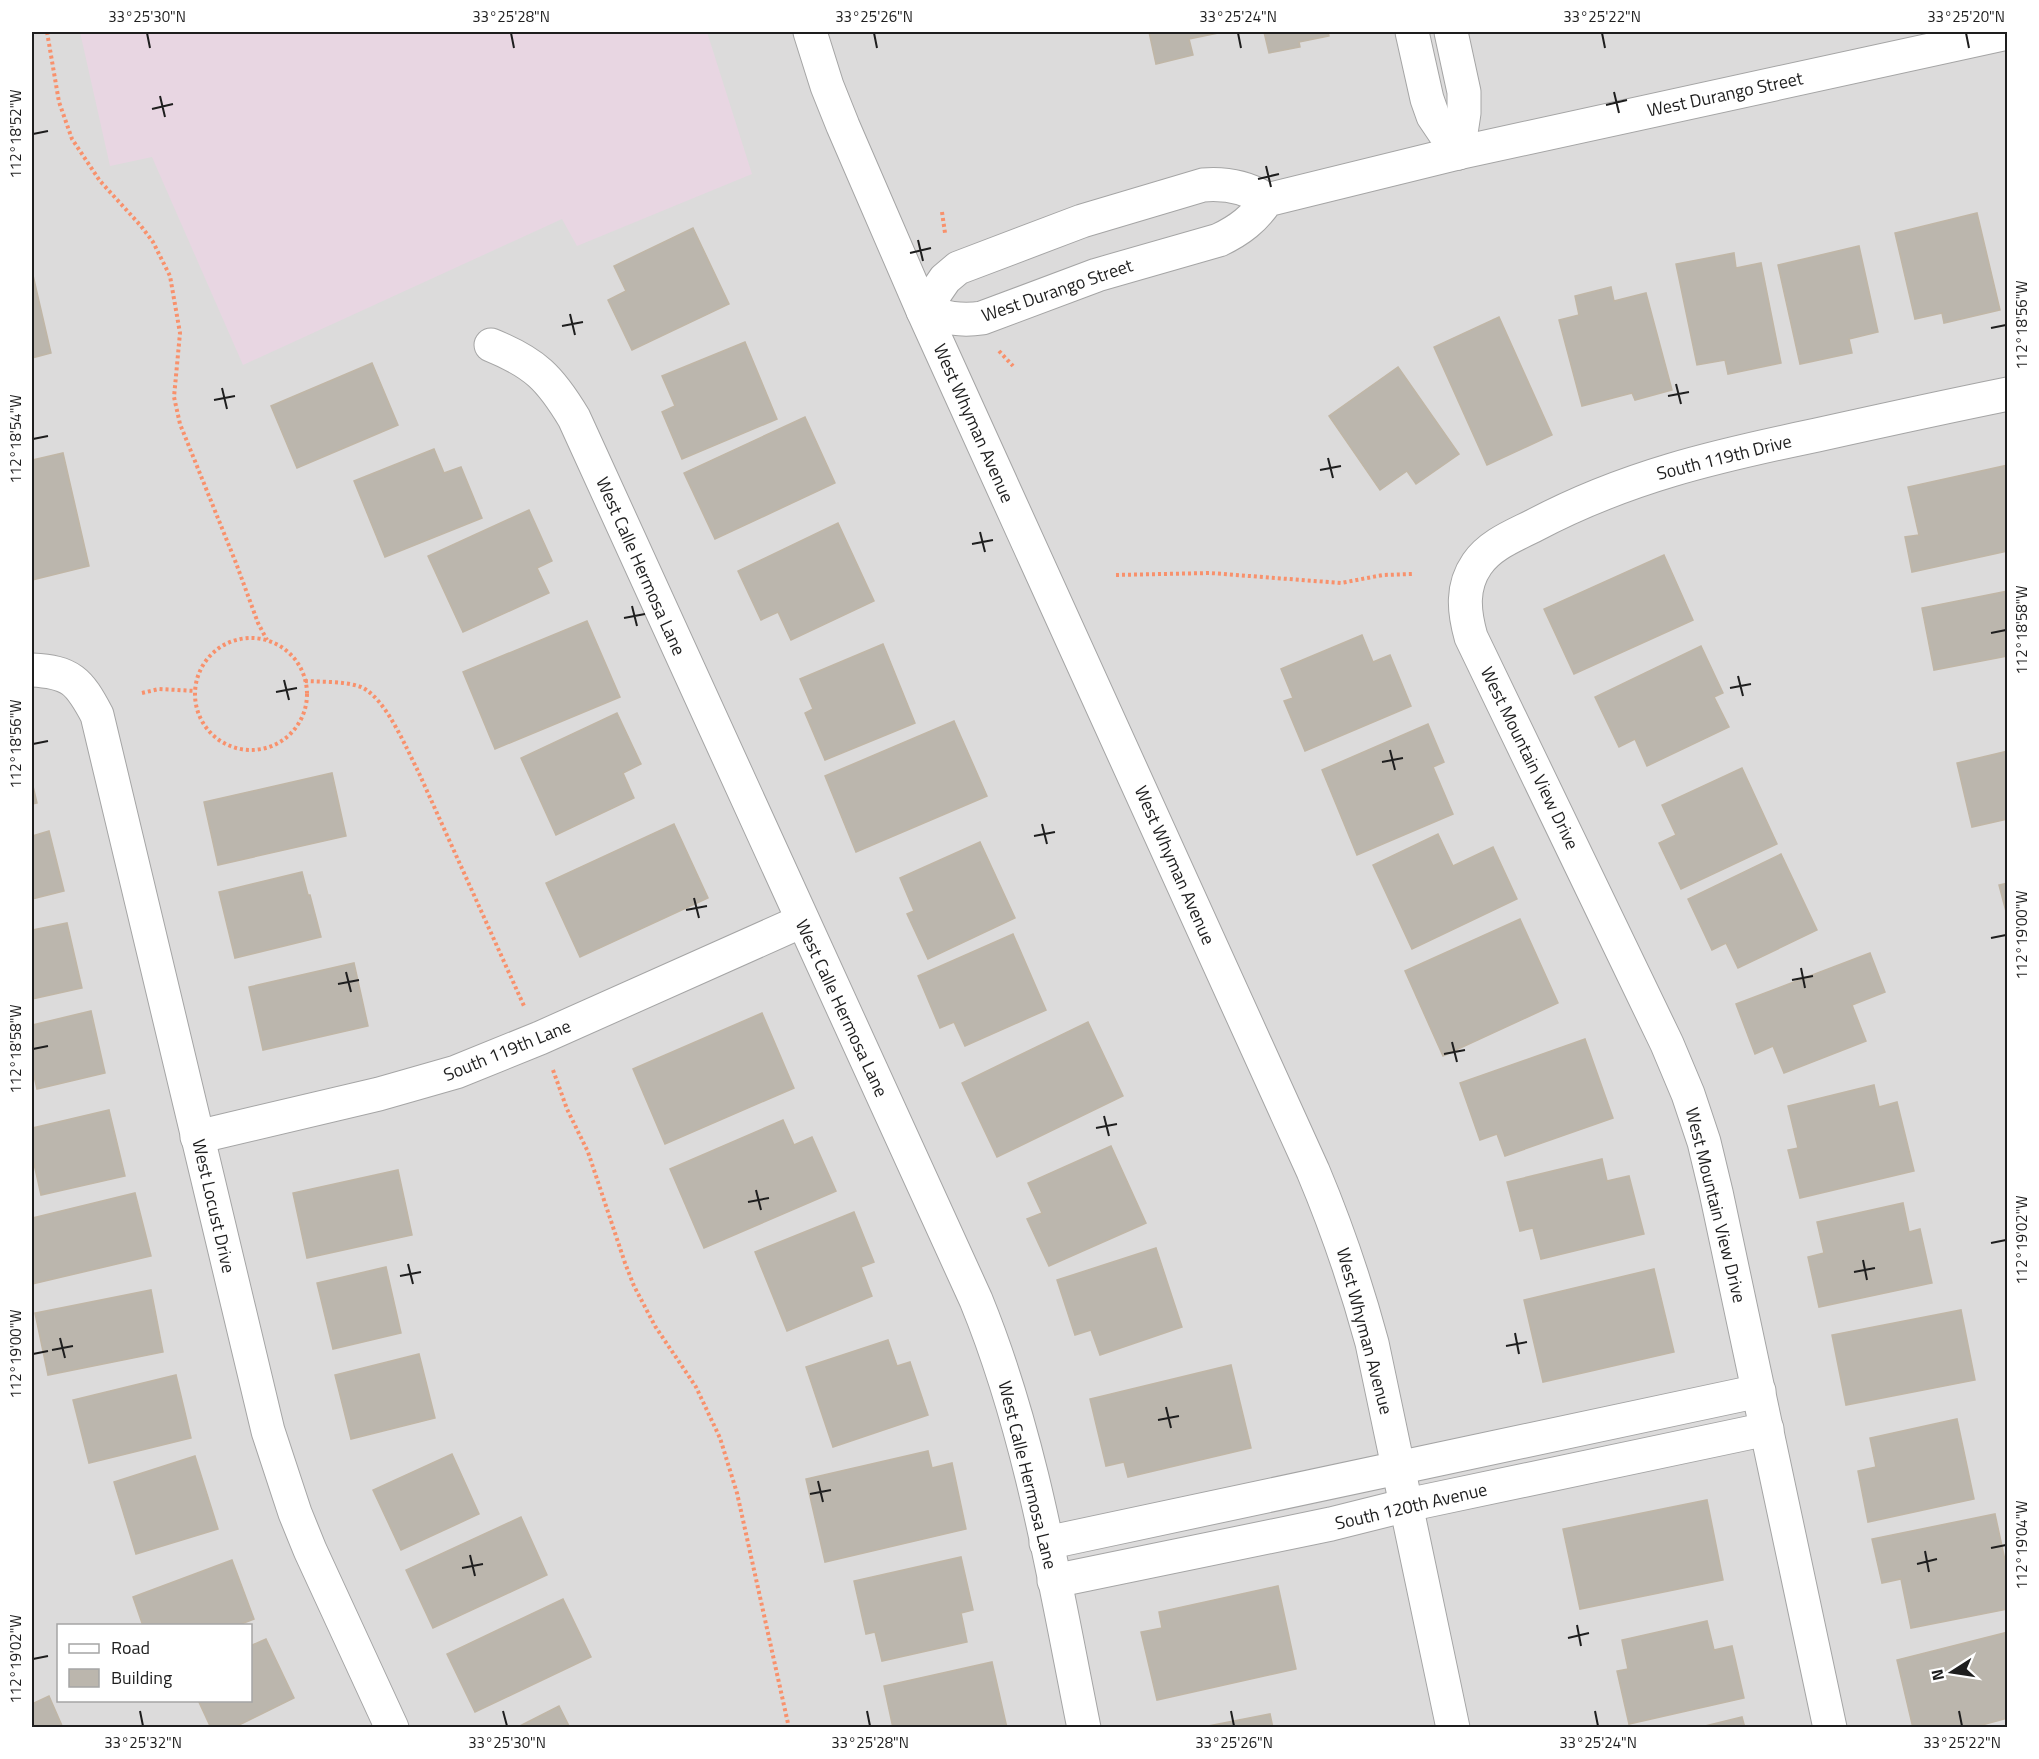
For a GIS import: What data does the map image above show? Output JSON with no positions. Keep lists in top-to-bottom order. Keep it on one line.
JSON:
{"streets":{"street":["West Durango Street","West Whyman Avenue","South 119th Drive","West Calle Hermosa Lane","West Mountain View Drive","South 119th Lane","West Locust Drive","South 120th Avenue"]},"crossings":[["West Durango Street","West Whyman Avenue"],["West Whyman Avenue","South 120th Avenue"],["South 119th Drive","West Mountain View Drive"],["West Calle Hermosa Lane","South 119th Lane"],["West Calle Hermosa Lane","South 120th Avenue"],["West Mountain View Drive","South 120th Avenue"],["South 119th Lane","West Locust Drive"]],"legend":["Road","Building"],"north":"left","coordinates":["33°25'30\"N","33°25'28\"N","33°25'26\"N","33°25'24\"N","33°25'22\"N","33°25'20\"N","112°18'52\"W","112°18'56\"W","112°18'54\"W","112°18'58\"W","112°19'00\"W","112°19'02\"W","112°19'04\"W","33°25'32\"N"]}
